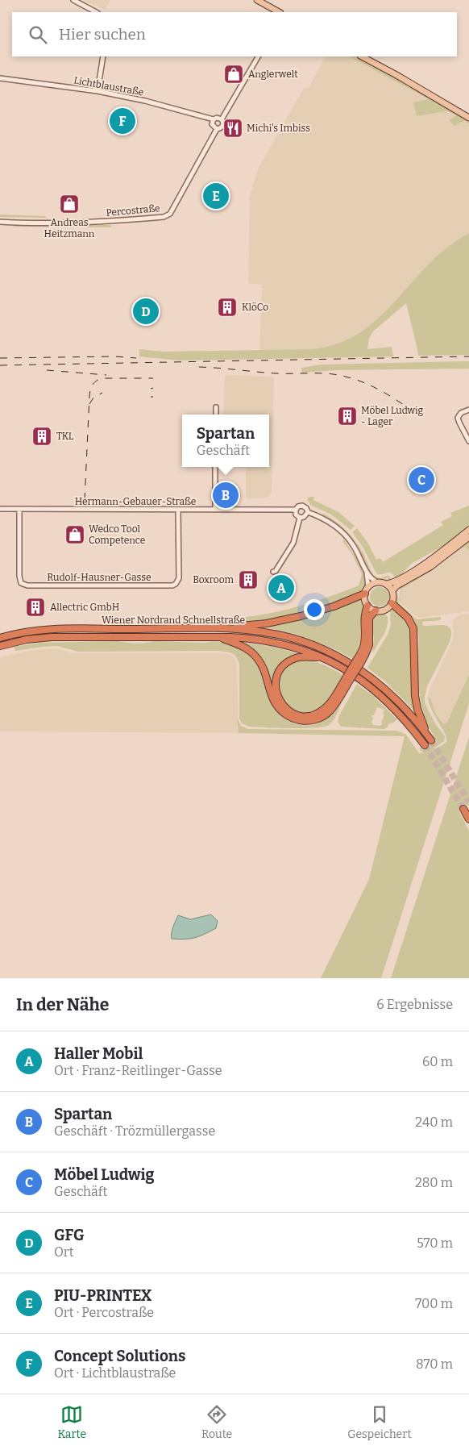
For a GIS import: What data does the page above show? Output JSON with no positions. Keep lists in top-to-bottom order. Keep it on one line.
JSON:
{"streets":{"highway":["Wiener Nordrand Schnellstraße"],"street":["Lichtblaustraße","Percostraße","Hermann-Gebauer-Straße","Rudolf-Hausner-Gasse"]},"crossings":[["Lichtblaustraße","Percostraße"],["Hermann-Gebauer-Straße","Rudolf-Hausner-Gasse"],["Hermann-Gebauer-Straße","Wiener Nordrand Schnellstraße"]],"places":{"shop":["Anglerwelt","Andreas Heitzmann","Wedco Tool Competence"],"restaurant":["Michi's Imbiss"],"building":["KlöCo","Möbel Ludwig - Lager","TKL","Boxroom","Allectric GmbH"]},"page":{"search":"Hier suchen","pins":["F","E","D","C","B","A"],"popup":["Spartan","Geschäft"],"heading":["In der Nähe","6 Ergebnisse"],"list":[{"mark":"A","name":"Haller Mobil","note":"Ort · Franz-Reitlinger-Gasse","value":"60 m"},{"mark":"B","name":"Spartan","note":"Geschäft · Trözmüllergasse","value":"240 m"},{"mark":"C","name":"Möbel Ludwig","note":"Geschäft","value":"280 m"},{"mark":"D","name":"GFG","note":"Ort","value":"570 m"},{"mark":"E","name":"PIU-PRINTEX","note":"Ort · Percostraße","value":"700 m"},{"mark":"F","name":"Concept Solutions","note":"Ort · Lichtblaustraße","value":"870 m"}],"nav":["Karte","Route","Gespeichert"]}}
